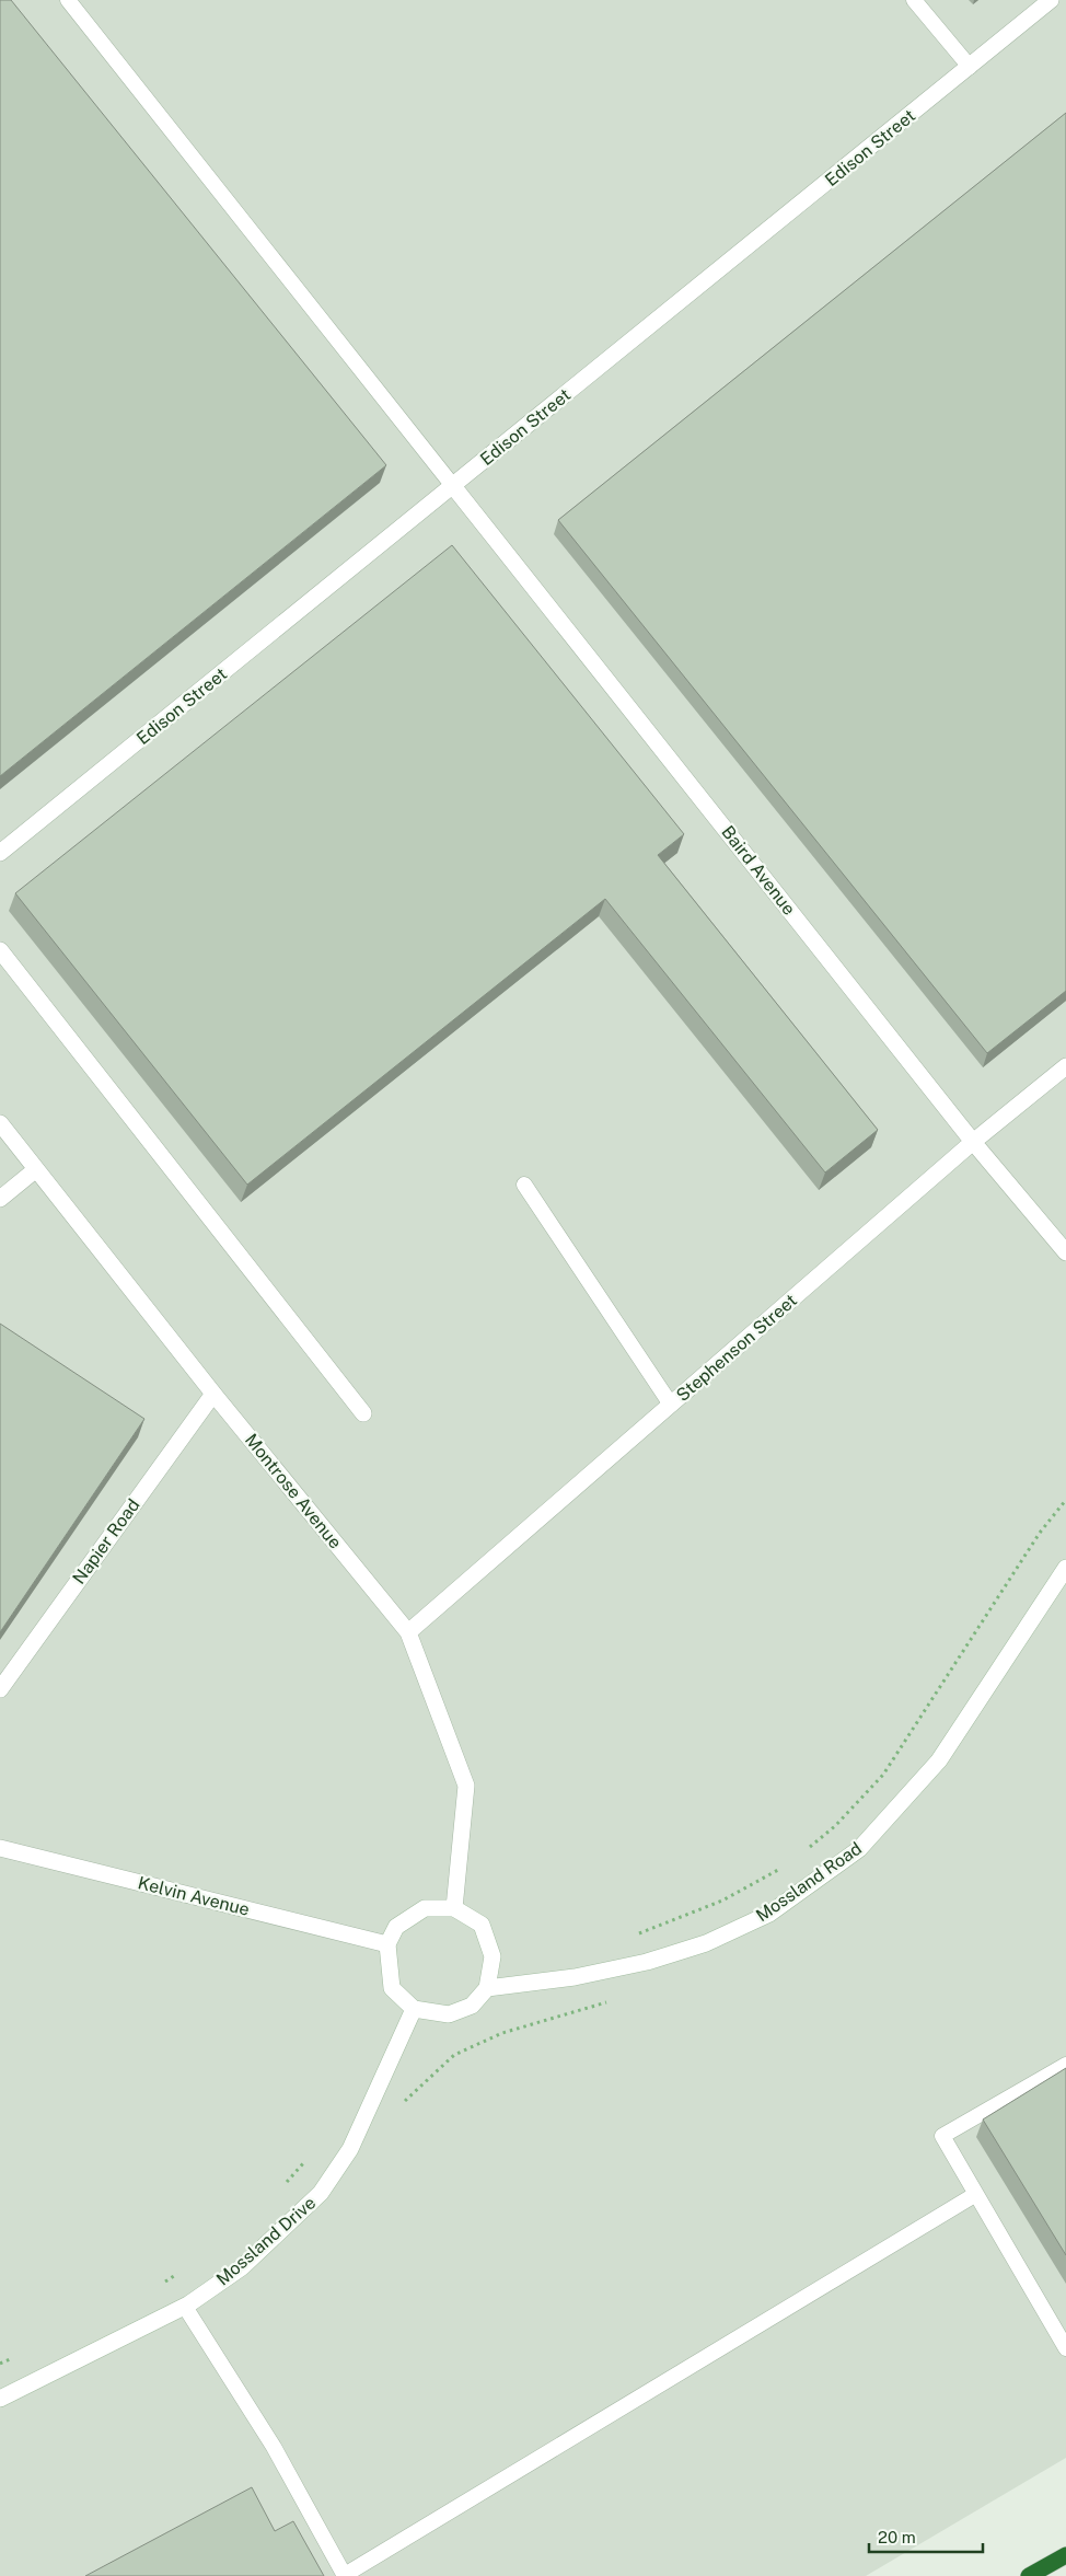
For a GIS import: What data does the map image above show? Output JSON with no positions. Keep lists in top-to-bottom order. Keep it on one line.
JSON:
{"streets":{"street":["Edison Street","Baird Avenue","Stephenson Street","Montrose Avenue","Napier Road","Mossland Road","Kelvin Avenue","Mossland Drive"]},"crossings":[["Edison Street","Baird Avenue"],["Baird Avenue","Stephenson Street"],["Stephenson Street","Montrose Avenue"],["Montrose Avenue","Napier Road"],["Montrose Avenue","Mossland Road"],["Montrose Avenue","Kelvin Avenue"],["Montrose Avenue","Mossland Drive"],["Mossland Road","Kelvin Avenue"],["Mossland Road","Mossland Drive"],["Kelvin Avenue","Mossland Drive"]],"scale_bar":"20 m"}
